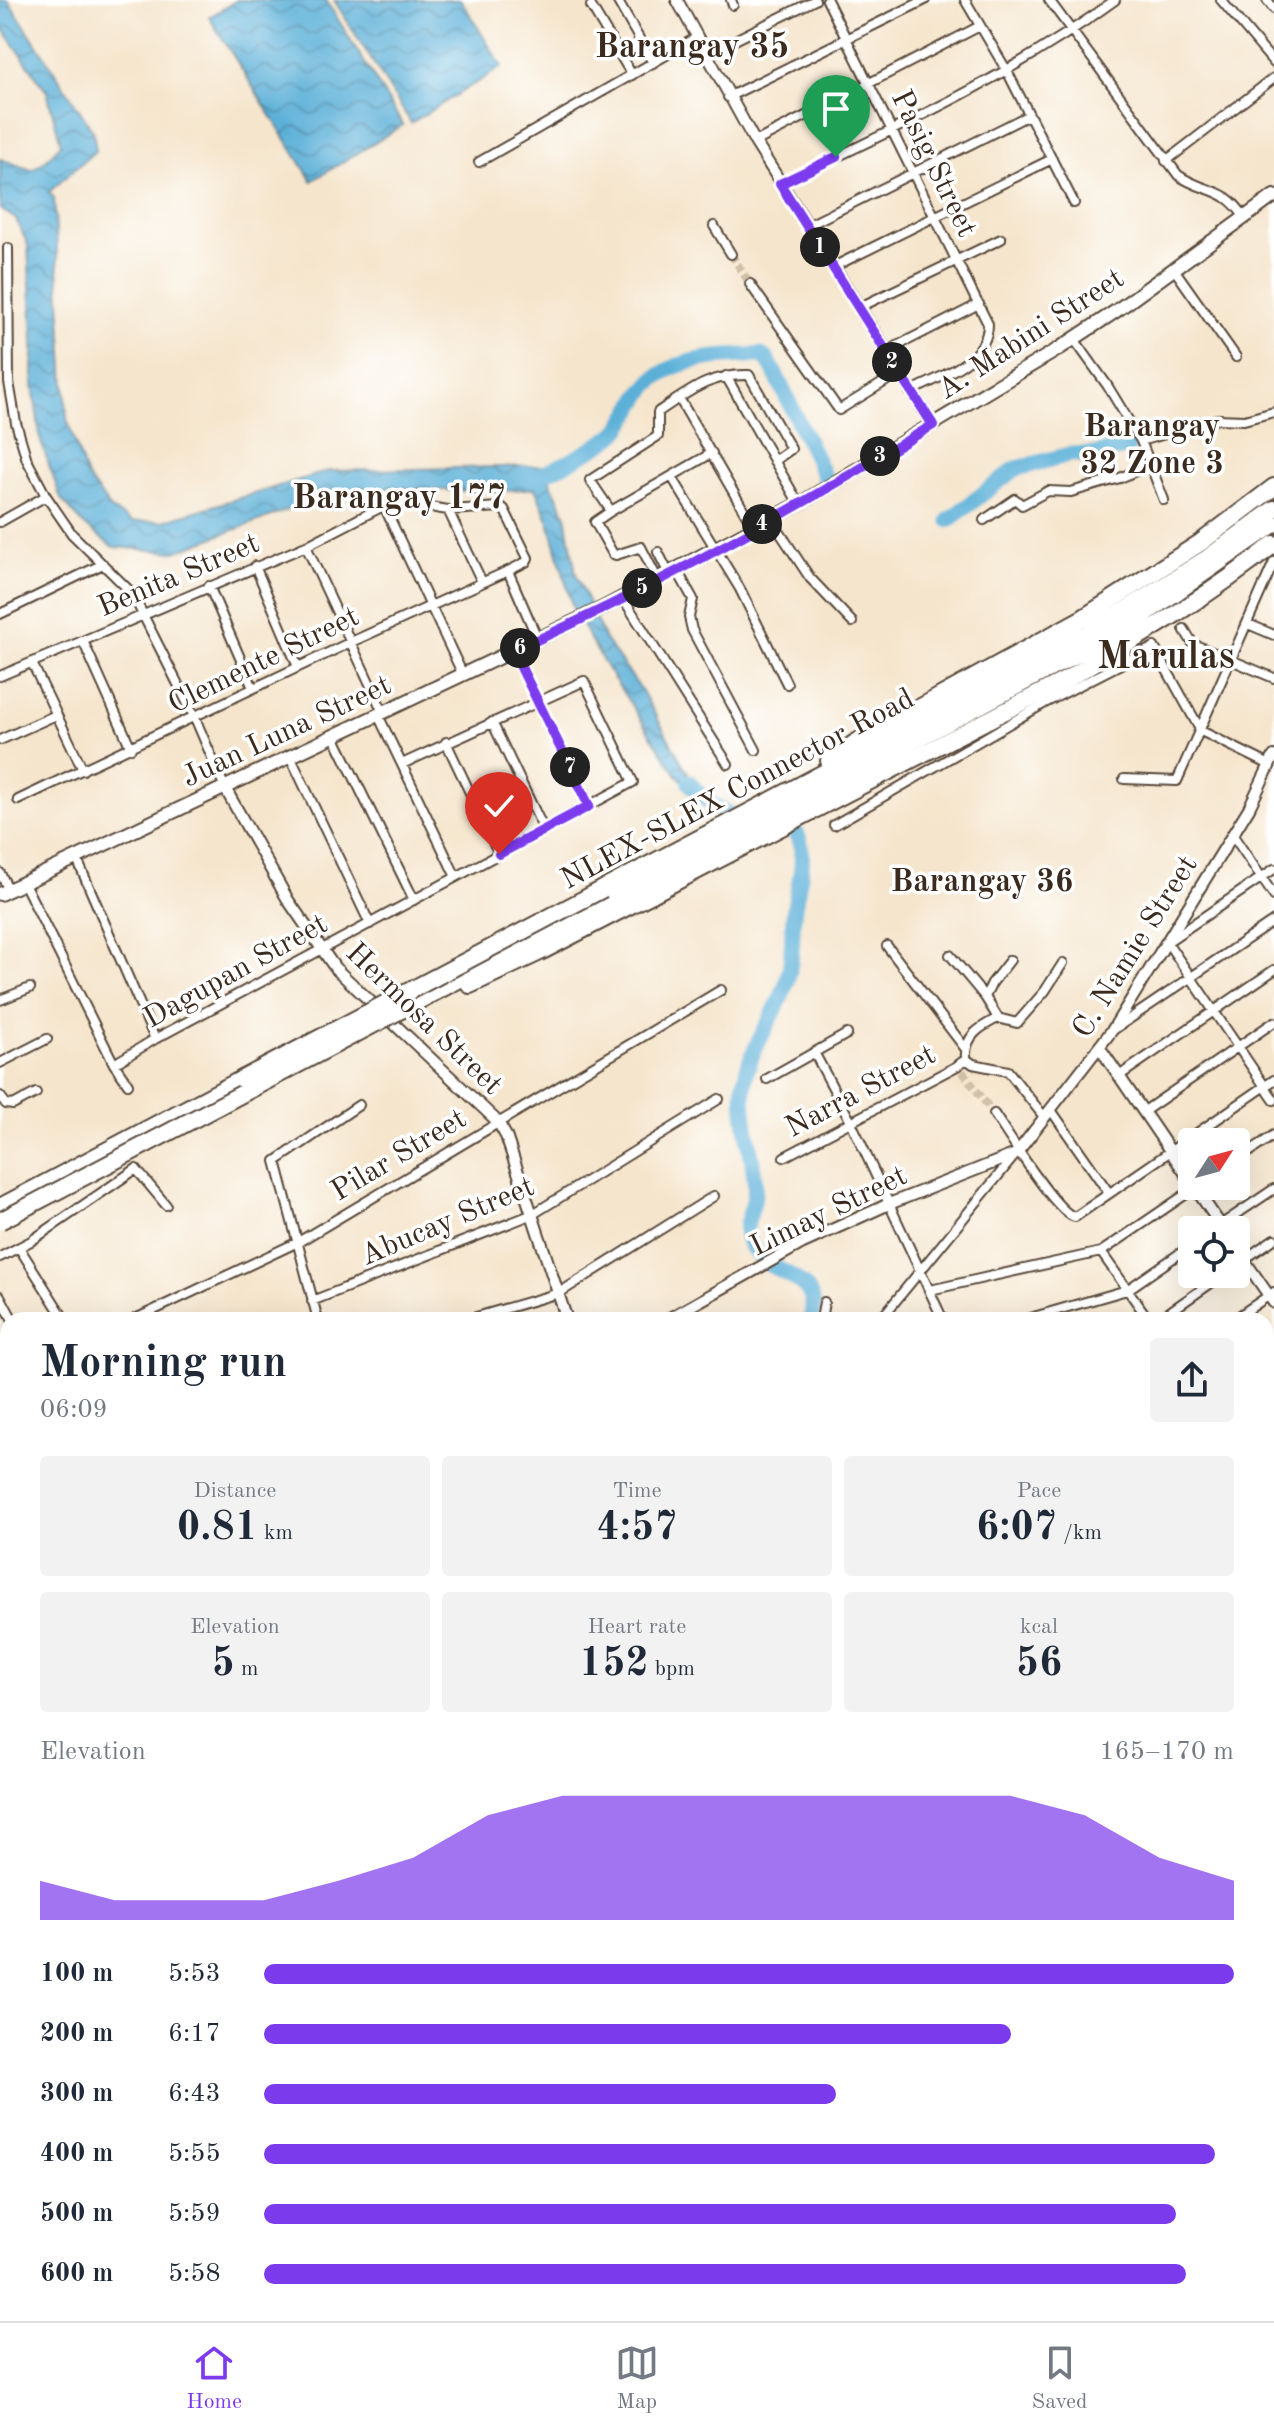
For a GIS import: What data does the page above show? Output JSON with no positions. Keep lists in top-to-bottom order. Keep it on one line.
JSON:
{"streets":{"highway":["NLEX-SLEX Connector Road"],"main road":["A. Mabini Street","Juan Luna Street"],"street":["Pasig Street","Benita Street","Clemente Street","C. Namie Street","Dagupan Street","Hermosa Street","Narra Street","Pilar Street","Limay Street","Abucay Street"]},"crossings":[["A. Mabini Street","Juan Luna Street"],["Benita Street","Clemente Street"],["Benita Street","Hermosa Street"],["Clemente Street","Hermosa Street"],["Juan Luna Street","Hermosa Street"],["C. Namie Street","Limay Street"],["Dagupan Street","Hermosa Street"],["Hermosa Street","Pilar Street"],["Hermosa Street","Abucay Street"]],"districts":["Barangay 35","Barangay 32 Zone 3","Barangay 177","Marulas","Barangay 36"],"north":"top right","page":{"pins":["1","2","3","4","5","6","7"],"heading":["Morning run","06:09"],"stats":[["Distance","0.81 km"],["Time","4:57"],["Pace","6:07 /km"],["Elevation","5 m"],["Heart rate","152 bpm"],["kcal","56"]],"chart":["Elevation","165–170 m"],"list":[{"name":"100 m","note":"5:53"},{"name":"200 m","note":"6:17"},{"name":"300 m","note":"6:43"},{"name":"400 m","note":"5:55"},{"name":"500 m","note":"5:59"},{"name":"600 m","note":"5:58"}],"tabs":["Home","Map","Saved"]}}
